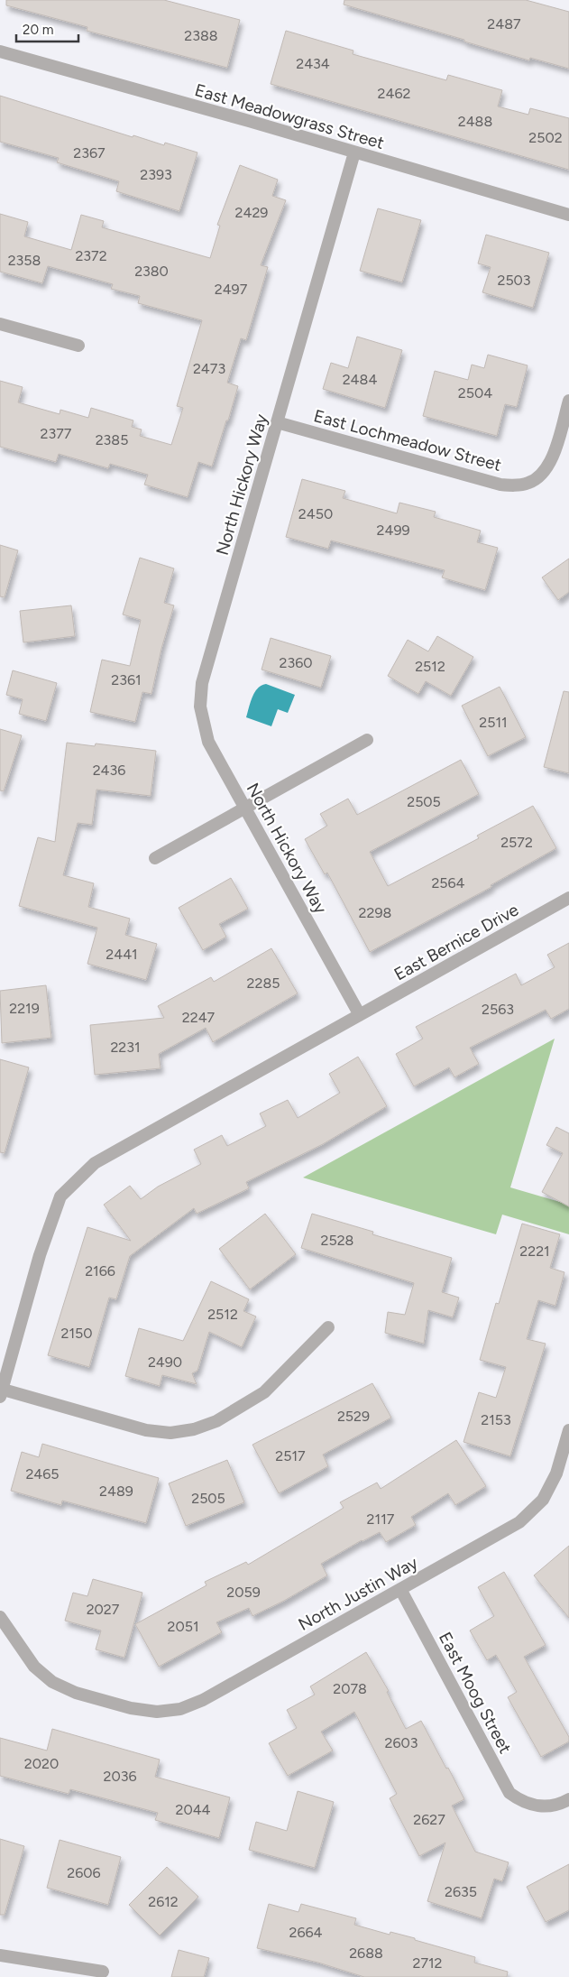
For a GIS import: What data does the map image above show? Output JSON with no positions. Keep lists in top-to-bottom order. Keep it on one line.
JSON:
{"streets":{"street":["East Meadowgrass Street","East Lochmeadow Street","North Hickory Way","East Bernice Drive","North Justin Way","East Moog Street"]},"crossings":[["East Meadowgrass Street","North Hickory Way"],["East Lochmeadow Street","North Hickory Way"],["North Hickory Way","East Bernice Drive"],["North Justin Way","East Moog Street"]],"house_numbers":["2487","2388","2434","2462","2488","2502","2367","2393","2429","2372","2358","2380","2503","2497","2473","2484","2504","2377","2385","2450","2499","2360","2512","2361","2511","2436","2505","2572","2564","2298","2441","2285","2219","2563","2247","2231","2528","2221","2166","2512","2150","2490","2529","2153","2517","2465","2489","2505","2117","2059","2027","2051","2078","2603","2020","2036","2044","2627","2606","2635","2612","2664","2688","2712"],"scale_bar":"20 m"}
